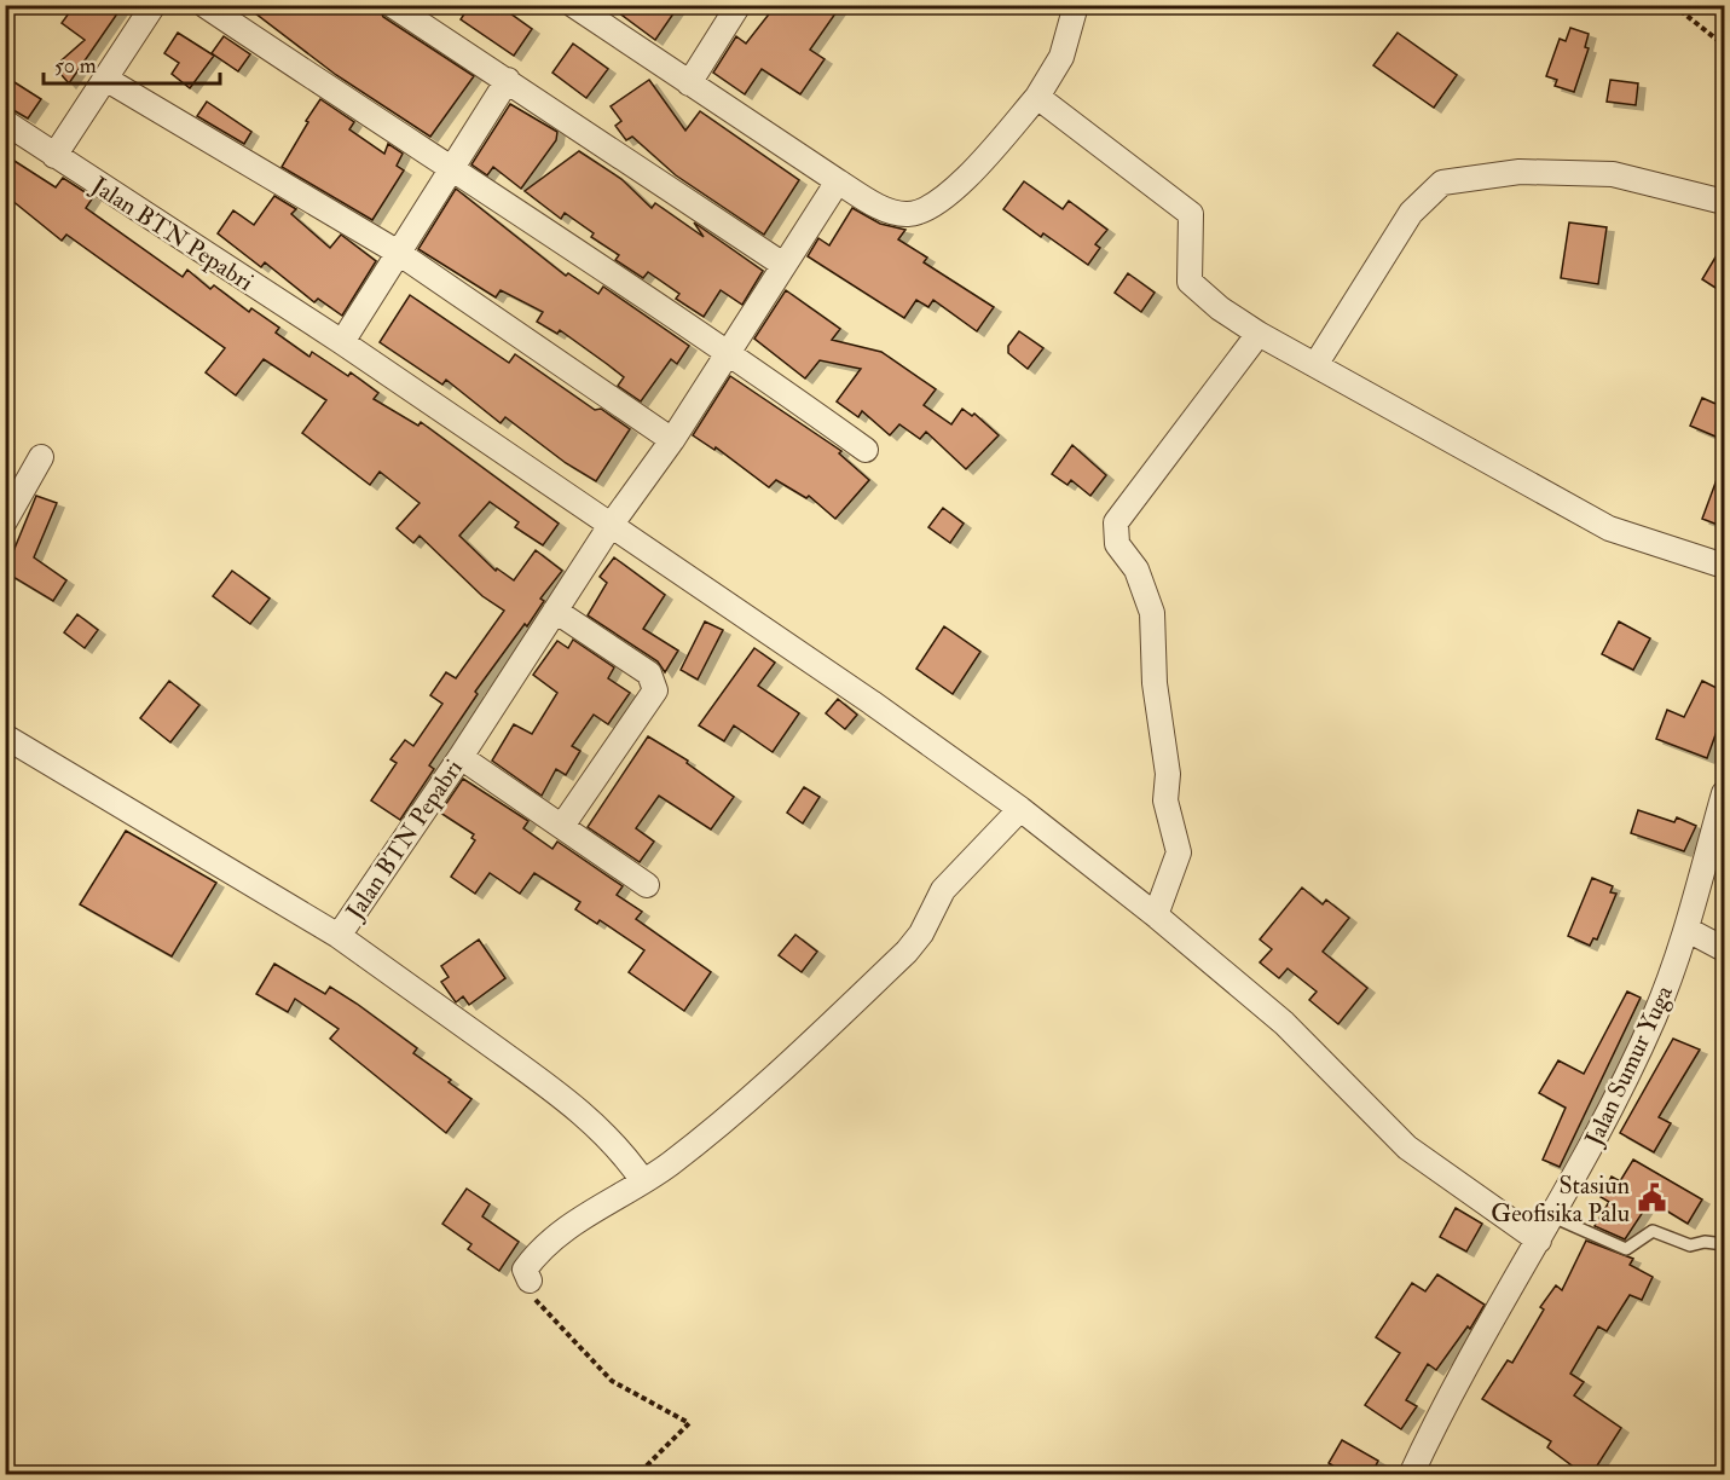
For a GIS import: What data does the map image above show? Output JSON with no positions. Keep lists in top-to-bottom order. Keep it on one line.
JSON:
{"streets":{"street":["Jalan BTN Pepabri","Jalan Sumur Yuga"]},"places":{"public building":["Stasiun Geofisika Palu"]},"scale_bar":"50 m"}
